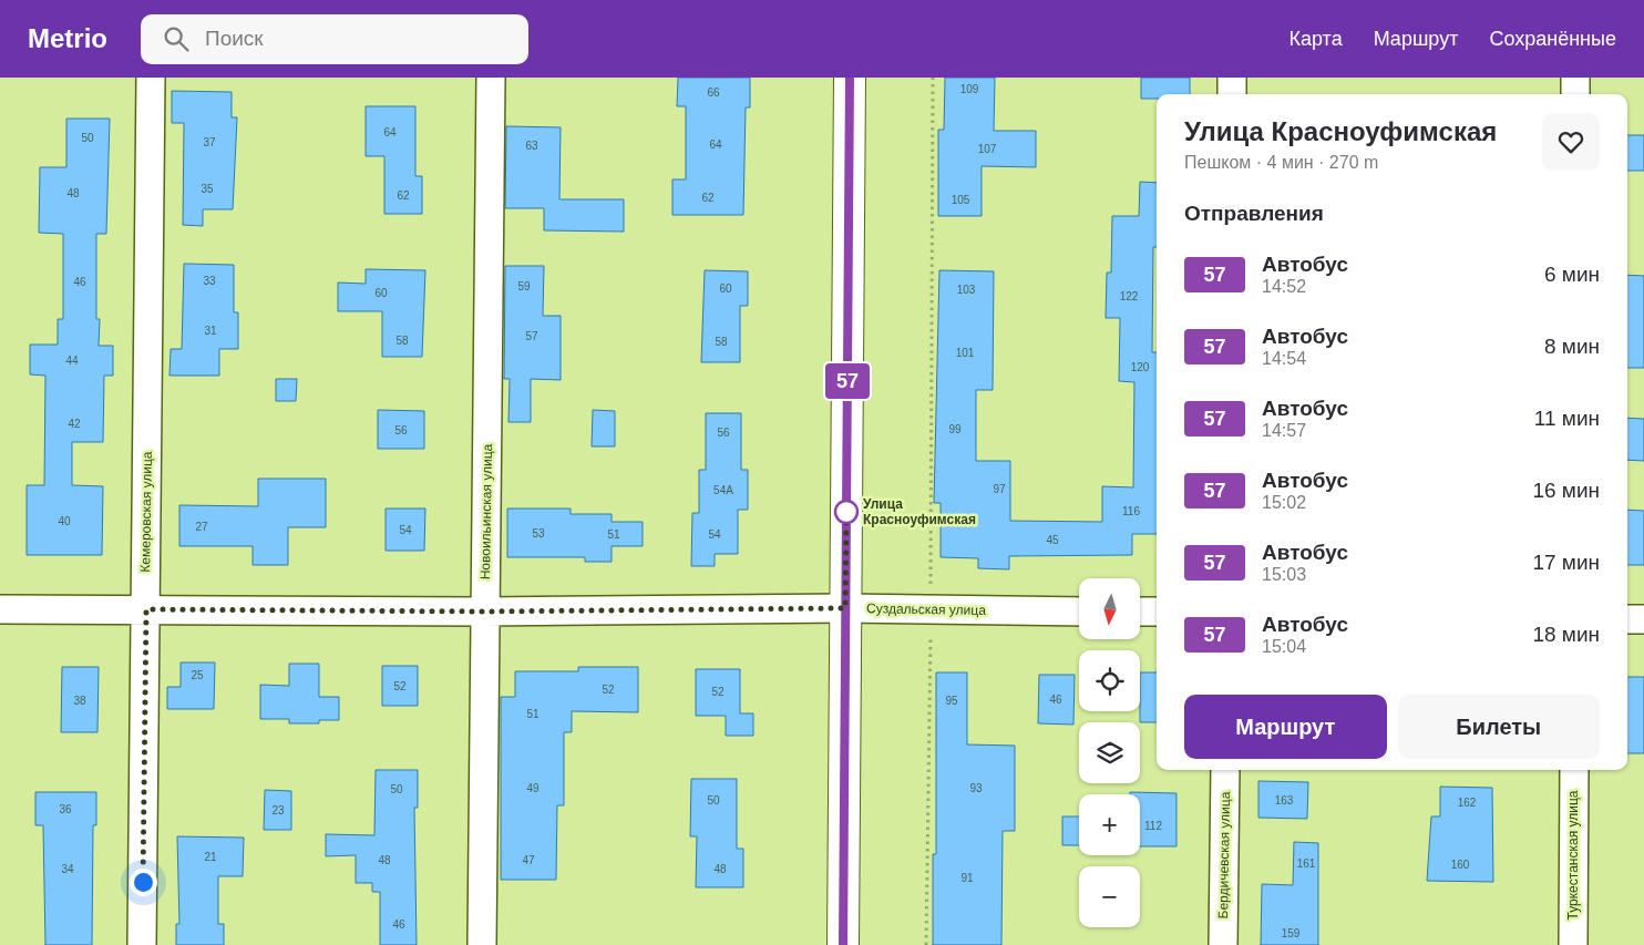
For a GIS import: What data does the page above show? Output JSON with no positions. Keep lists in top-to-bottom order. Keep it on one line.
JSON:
{"streets":{"street":["Кемеровская улица","Новоильинская улица","Суздальская улица","Бердичевская улица","Туркестанская улица"]},"crossings":[["Кемеровская улица","Суздальская улица"],["Новоильинская улица","Суздальская улица"]],"places":["Улица Красноуфимская"],"lines":["bus line 57"],"house_numbers":["109","66","64","50","37","64","63","107","35","48","62","62","105","33","46","59","60","103","60","122","31","57","58","58","101","44","120","42","99","56","56","97","54А","116","40","27","54","53","51","54","45","25","52","52","52","46","38","95","51","49","93","50","50","163","162","36","23","112","21","48","47","161","160","34","48","91","46","159"],"north":"bottom","page":{"header":"Metrio","search":"Поиск","nav":["Карта","Маршрут","Сохранённые"],"on_map":"57","heading":[["Улица Красноуфимская","Пешком · 4 мин · 270 m"],"Отправления"],"list":[{"mark":"57","name":"Автобус","note":"14:52","value":"6 мин"},{"mark":"57","name":"Автобус","note":"14:54","value":"8 мин"},{"mark":"57","name":"Автобус","note":"14:57","value":"11 мин"},{"mark":"57","name":"Автобус","note":"15:02","value":"16 мин"},{"mark":"57","name":"Автобус","note":"15:03","value":"17 мин"},{"mark":"57","name":"Автобус","note":"15:04","value":"18 мин"}],"map_buttons":["+","−"],"buttons":["Маршрут","Билеты"]}}
